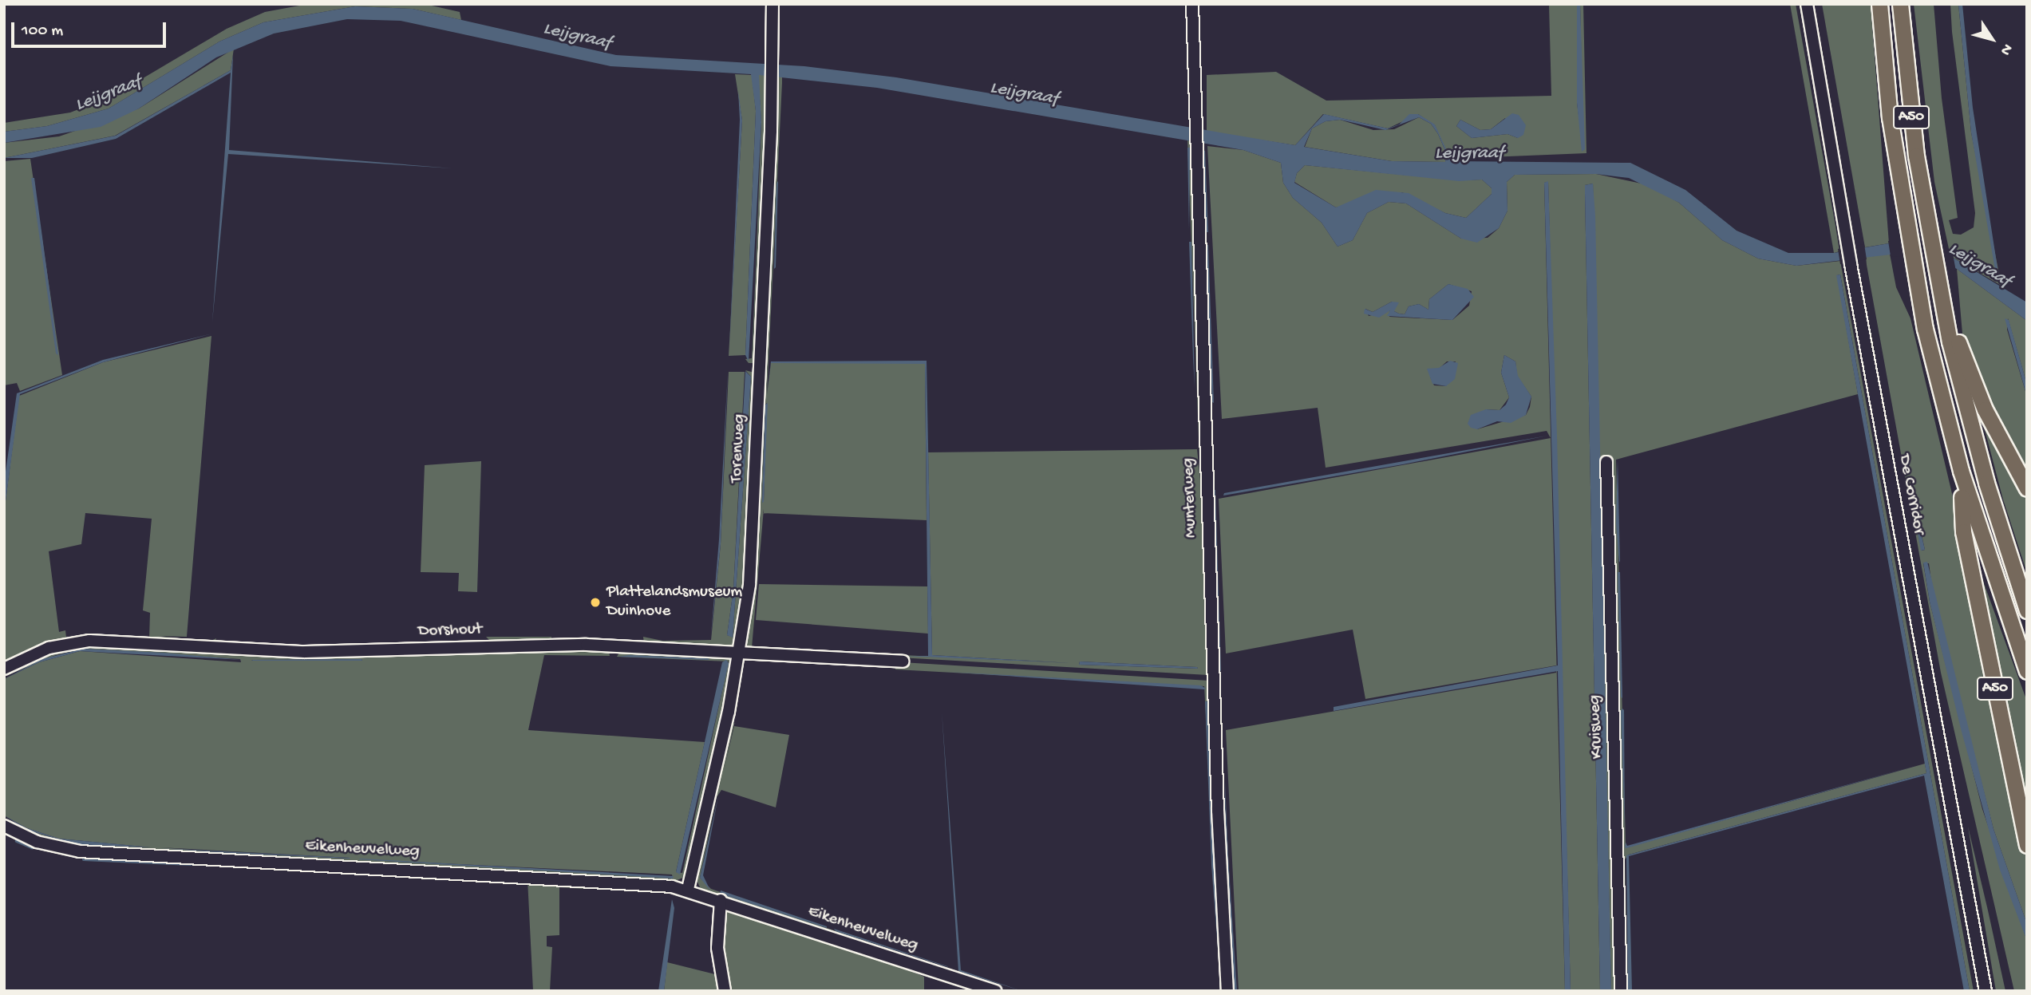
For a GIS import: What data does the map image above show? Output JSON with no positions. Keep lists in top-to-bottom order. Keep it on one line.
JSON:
{"streets":{"highway":["A50"],"street":["Torenweg","De Corridor","Munterweg","Dorshout","Kruisweg","Eikenheuvelweg"]},"crossings":[["Torenweg","Dorshout"],["Torenweg","Eikenheuvelweg"]],"water":["Leijgraaf"],"places":["Plattelandsmuseum Duinhove"],"scale_bar":"100 m","north":"bottom right"}
